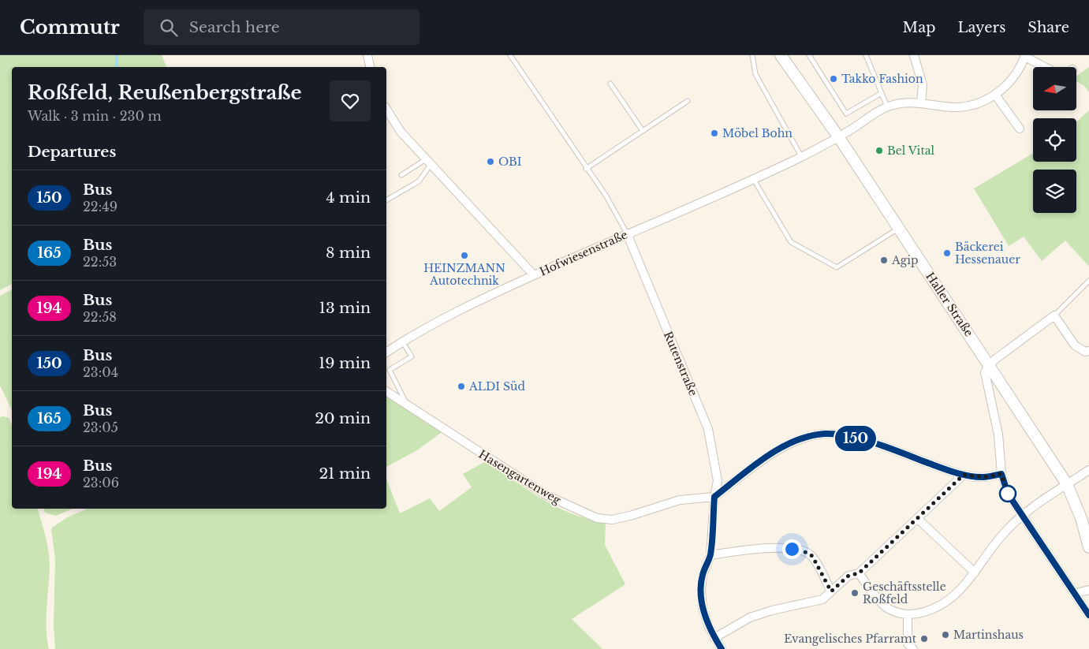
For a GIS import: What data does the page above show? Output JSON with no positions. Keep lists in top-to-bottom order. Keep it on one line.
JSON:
{"streets":{"main road":["Haller Straße"],"street":["Hofwiesenstraße","Rutenstraße","Hasengartenweg"]},"crossings":[["Hofwiesenstraße","Haller Straße"],["Hofwiesenstraße","Rutenstraße"],["Rutenstraße","Hasengartenweg"]],"places":["Takko Fashion","Möbel Bohn","Bel Vital","OBI","Bäckerei Hessenauer","HEINZMANN Autotechnik","Agip","ALDI Süd","Geschäftsstelle Roßfeld","Martinshaus","Evangelisches Pfarramt"],"lines":["bus line 150"],"north":"left","page":{"header":"Commutr","search":"Search here","nav":["Map","Layers","Share"],"on_map":"150","heading":[["Roßfeld, Reußenbergstraße","Walk · 3 min · 230 m"],"Departures"],"list":[{"mark":"150","name":"Bus","note":"22:49","value":"4 min"},{"mark":"165","name":"Bus","note":"22:53","value":"8 min"},{"mark":"194","name":"Bus","note":"22:58","value":"13 min"},{"mark":"150","name":"Bus","note":"23:04","value":"19 min"},{"mark":"165","name":"Bus","note":"23:05","value":"20 min"},{"mark":"194","name":"Bus","note":"23:06","value":"21 min"}]}}
